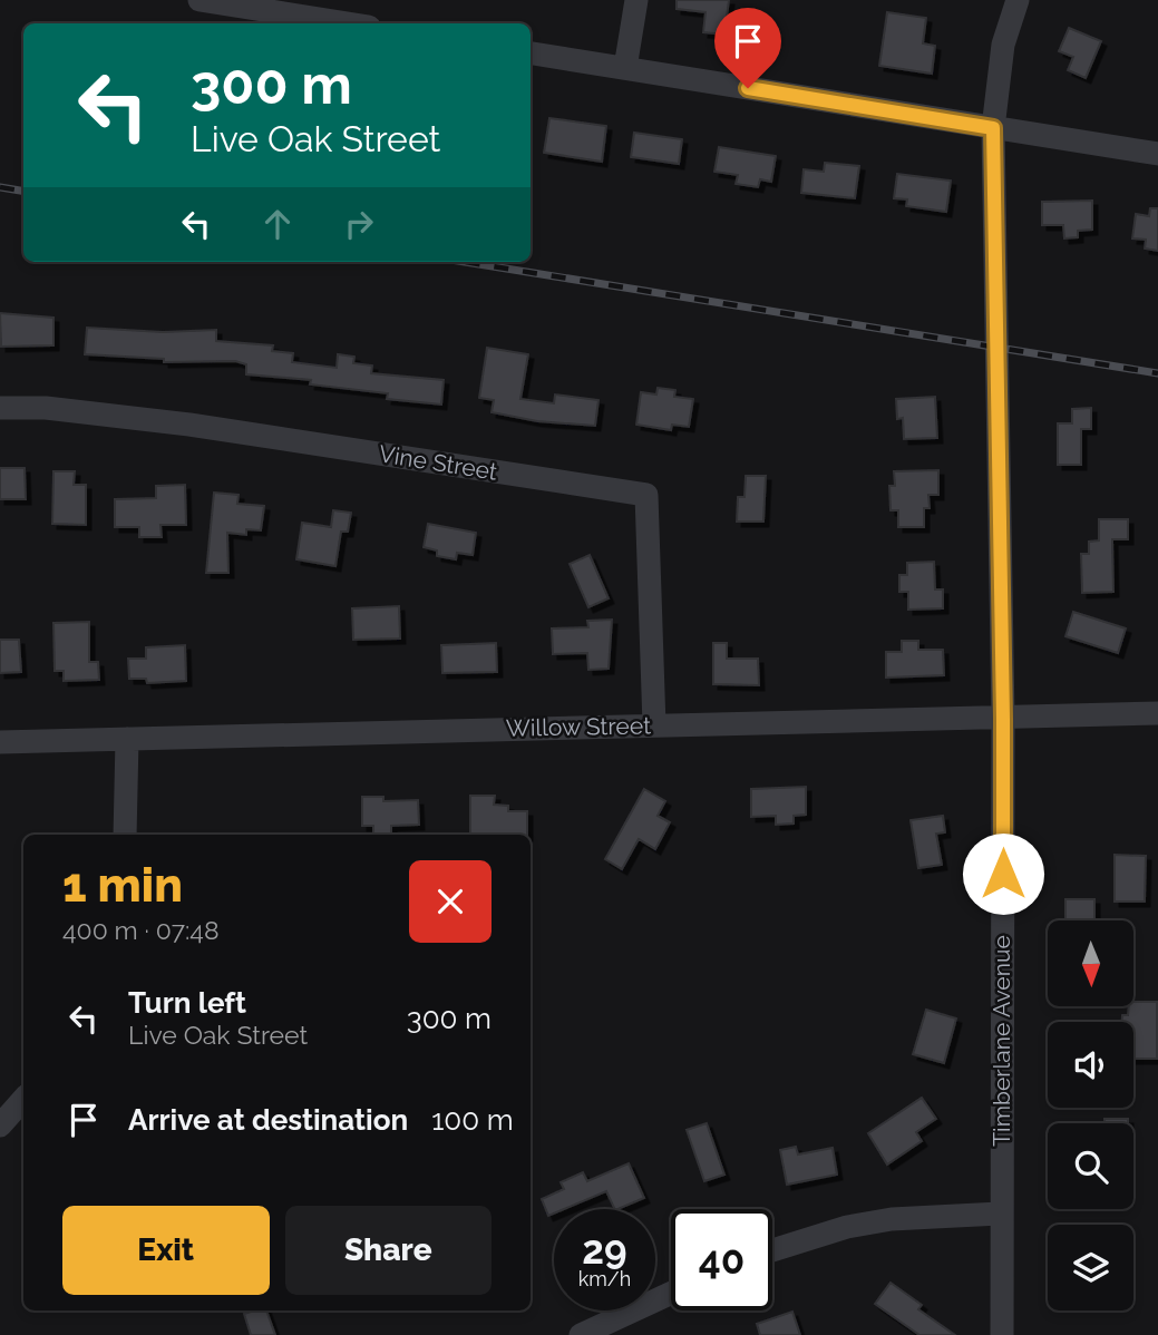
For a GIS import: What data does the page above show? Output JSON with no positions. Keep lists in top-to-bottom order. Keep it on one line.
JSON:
{"streets":{"street":["Vine Street","Willow Street","Timberlane Avenue"]},"crossings":[["Vine Street","Willow Street"],["Willow Street","Timberlane Avenue"]],"north":"bottom","page":{"turn":["300 m","Live Oak Street"],"heading":["1 min","400 m · 07:48"],"list":[{"name":"Turn left","note":"Live Oak Street","value":"300 m"},{"name":"Arrive at destination","value":"100 m"}],"buttons":["Exit","Share"],"speed":"29 km/h","limit":"40"}}
